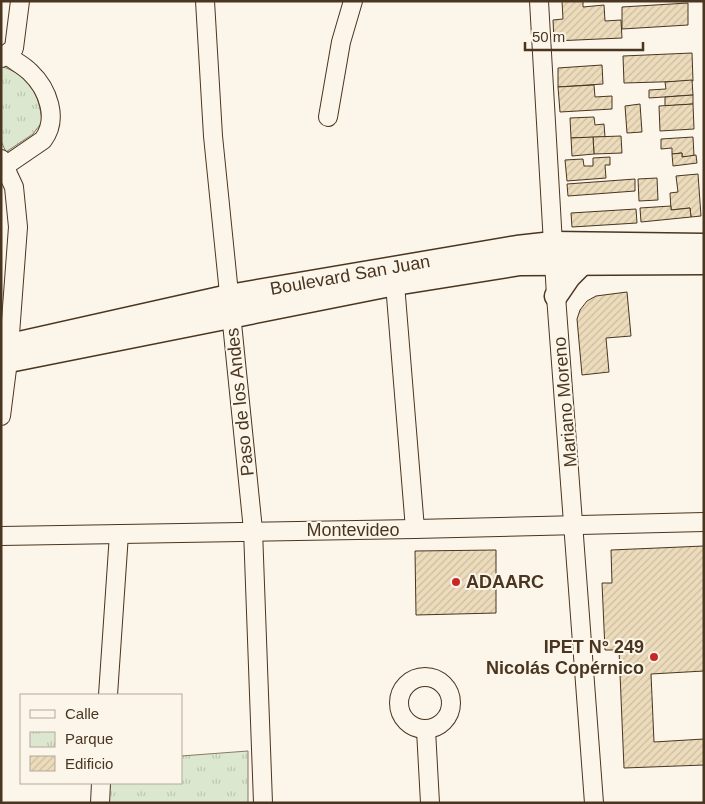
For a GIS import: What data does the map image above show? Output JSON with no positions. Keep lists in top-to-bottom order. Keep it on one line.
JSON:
{"streets":{"main road":["Boulevard San Juan"],"street":["Paso de los Andes","Mariano Moreno","Montevideo"]},"crossings":[["Boulevard San Juan","Paso de los Andes"],["Boulevard San Juan","Mariano Moreno"],["Paso de los Andes","Montevideo"],["Mariano Moreno","Montevideo"]],"places":["ADAARC","IPET N° 249 Nicolás Copérnico"],"legend":["Calle","Parque","Edificio"],"scale_bar":"50 m"}
